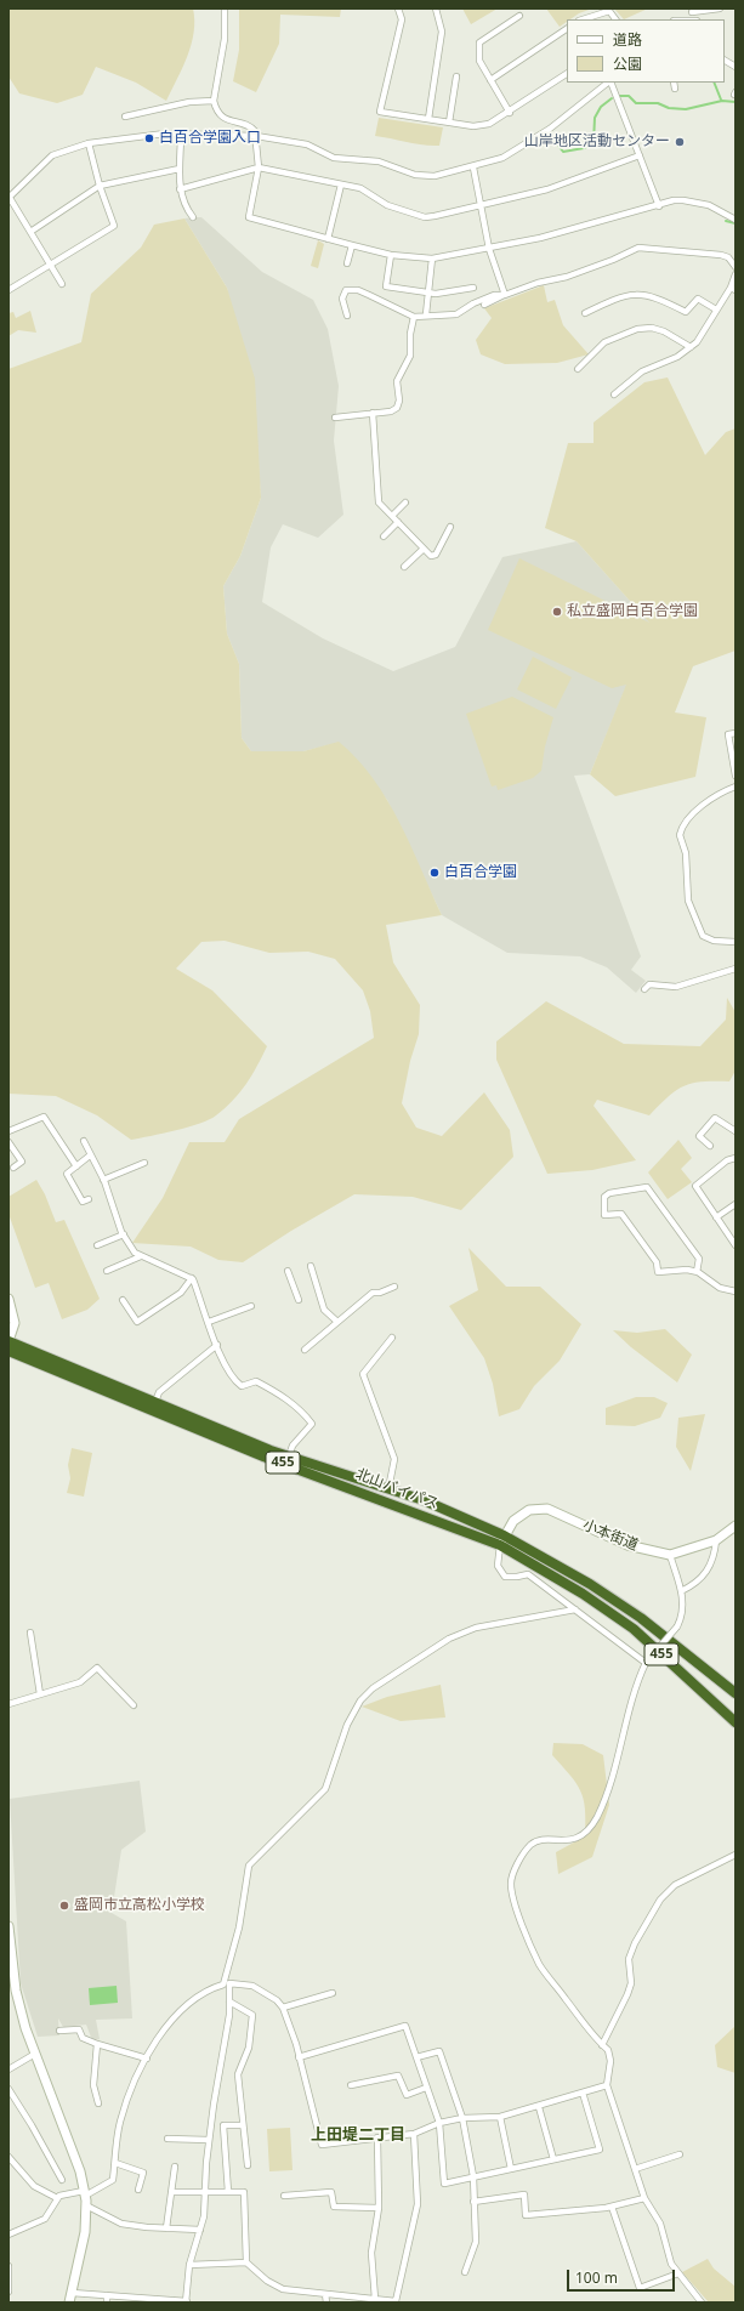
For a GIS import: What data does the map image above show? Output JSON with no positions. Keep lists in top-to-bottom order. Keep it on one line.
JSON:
{"streets":{"highway":["455","北山バイパス"],"street":["小本街道"]},"crossings":[["北山バイパス","小本街道"]],"districts":["上田堤二丁目"],"places":["白百合学園入口","山岸地区活動センター","私立盛岡白百合学園","白百合学園","盛岡市立高松小学校"],"legend":["道路","公園"],"scale_bar":"100 m"}
